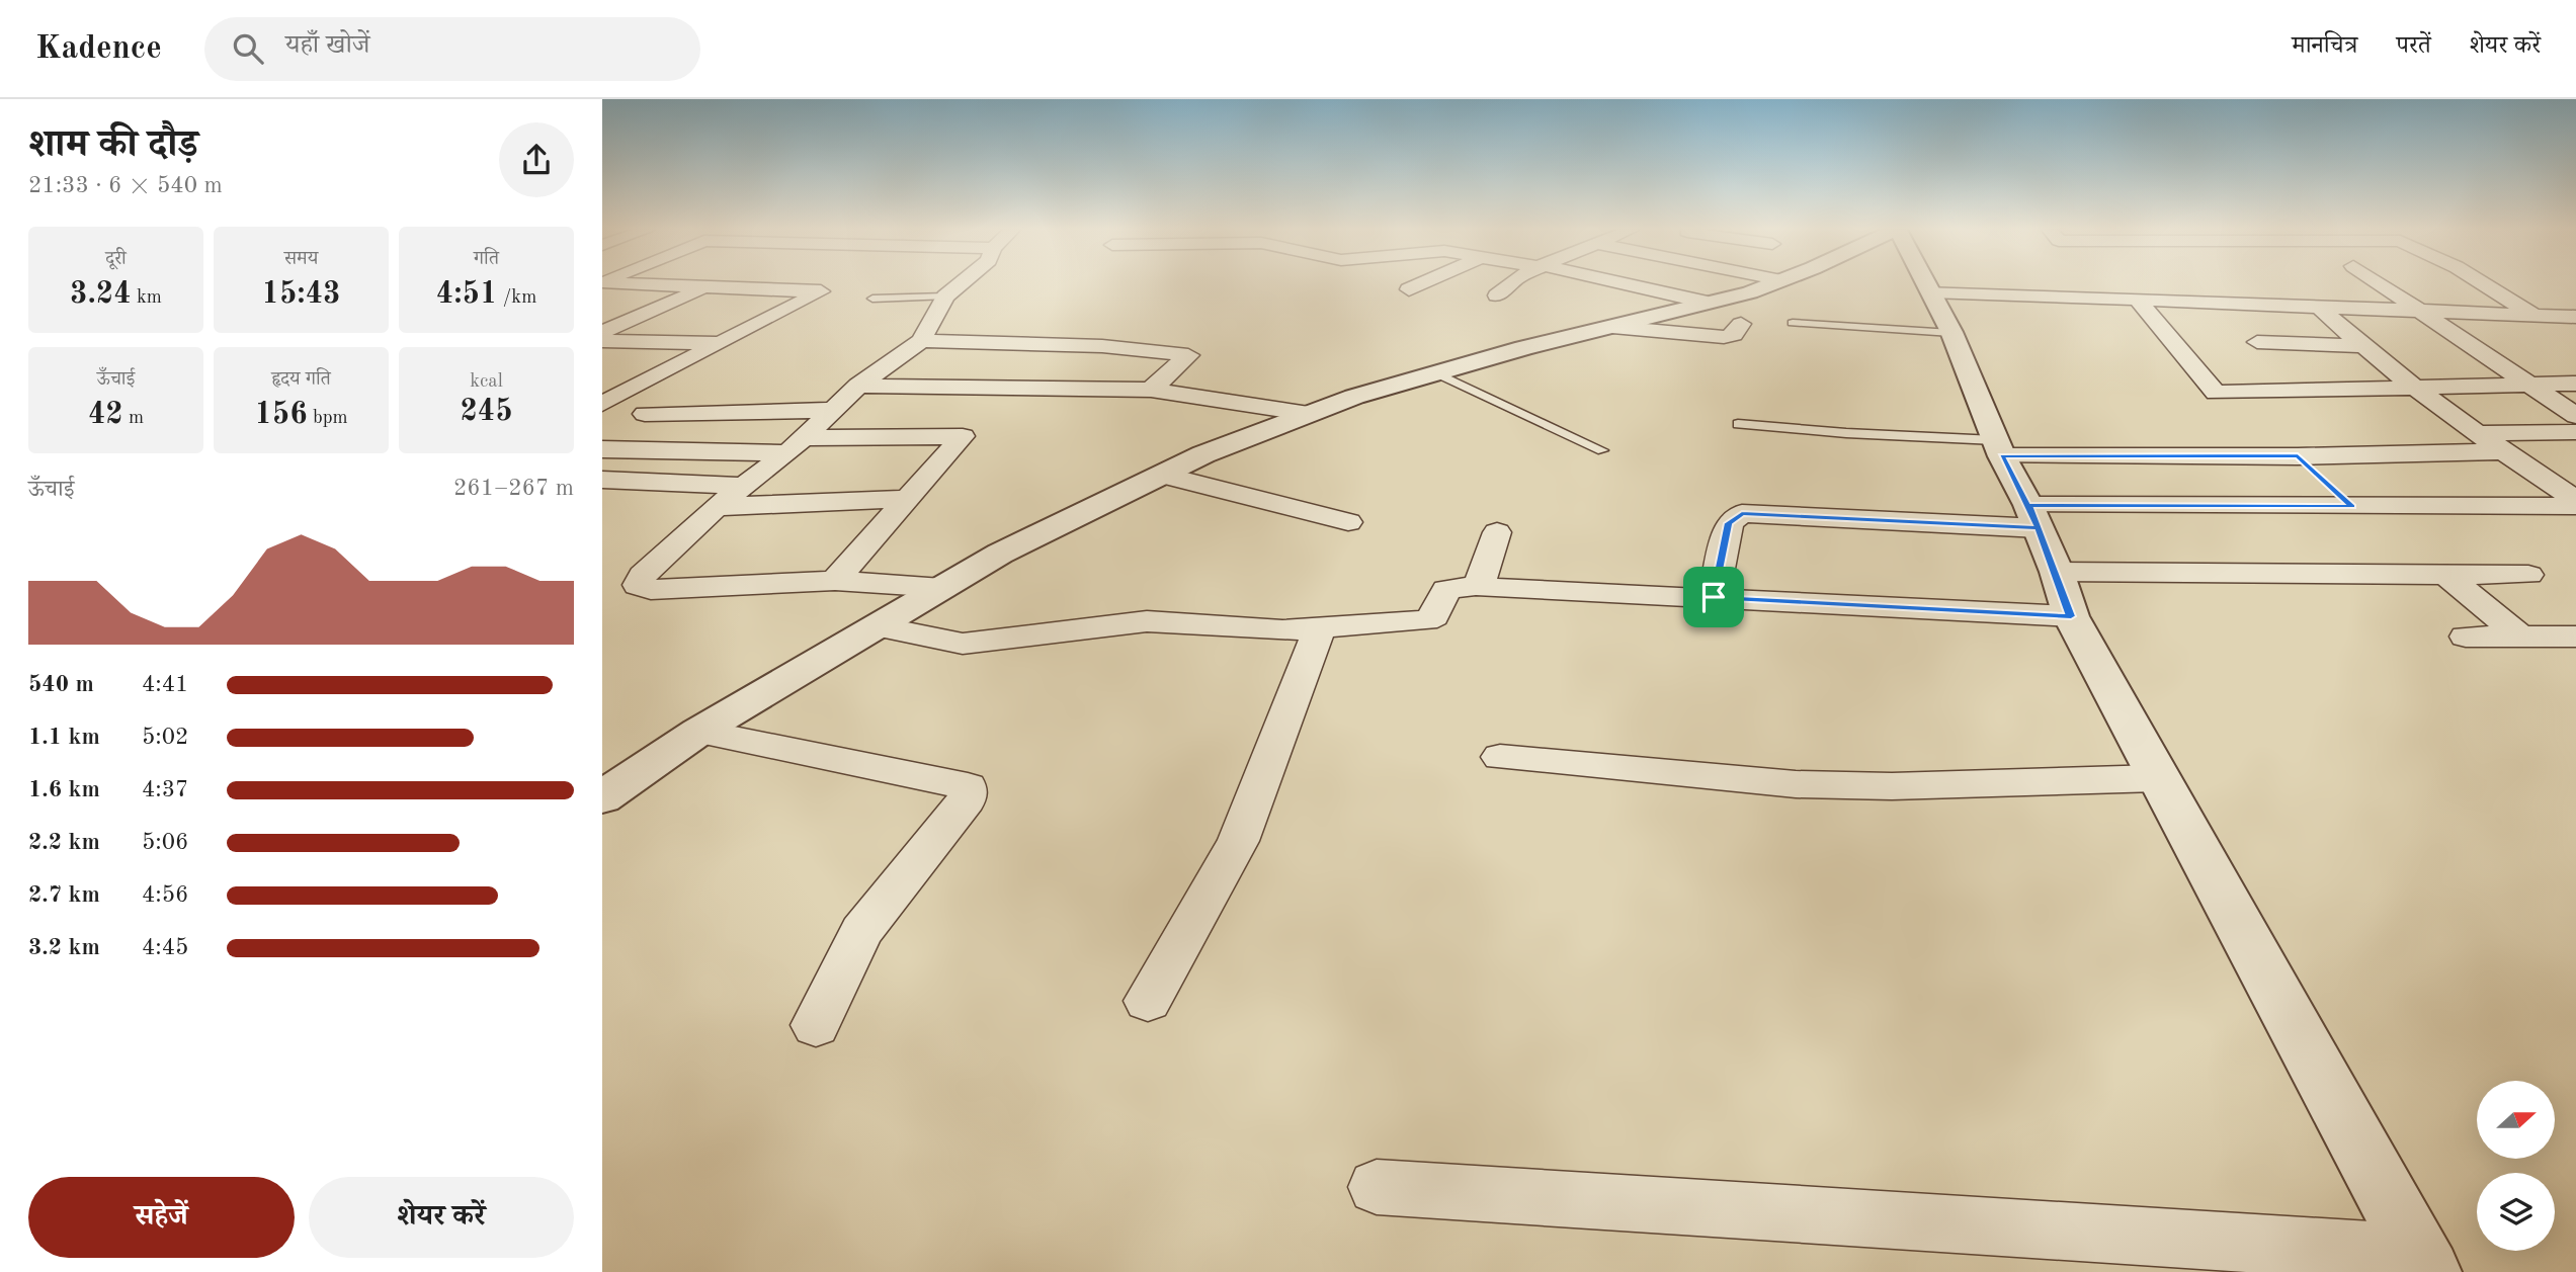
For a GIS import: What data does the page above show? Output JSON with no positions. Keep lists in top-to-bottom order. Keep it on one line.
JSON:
{"north":"right","page":{"header":"Kadence","search":"यहाँ खोजें","nav":["मानचित्र","परतें","शेयर करें"],"heading":["शाम की दौड़","21:33 · 6 × 540 m"],"stats":[["दूरी","3.24 km"],["समय","15:43"],["गति","4:51 /km"],["ऊँचाई","42 m"],["हृदय गति","156 bpm"],["kcal","245"]],"chart":["ऊँचाई","261–267 m"],"list":[{"name":"540 m","note":"4:41"},{"name":"1.1 km","note":"5:02"},{"name":"1.6 km","note":"4:37"},{"name":"2.2 km","note":"5:06"},{"name":"2.7 km","note":"4:56"},{"name":"3.2 km","note":"4:45"}],"buttons":["सहेजें","शेयर करें"]}}
